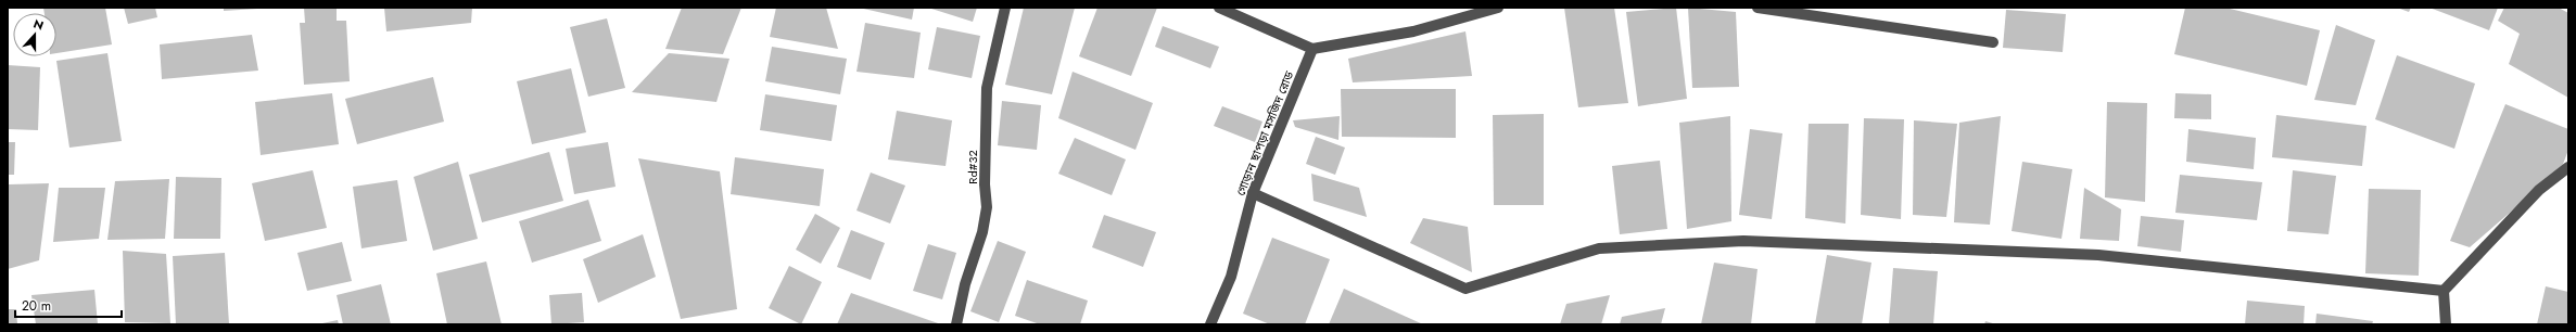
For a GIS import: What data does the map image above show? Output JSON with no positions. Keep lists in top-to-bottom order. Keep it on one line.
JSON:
{"streets":{"street":["গোড়ান ছাপড়া মসজিদ রোড","Rd#32"]},"scale_bar":"20 m","north":"top"}
